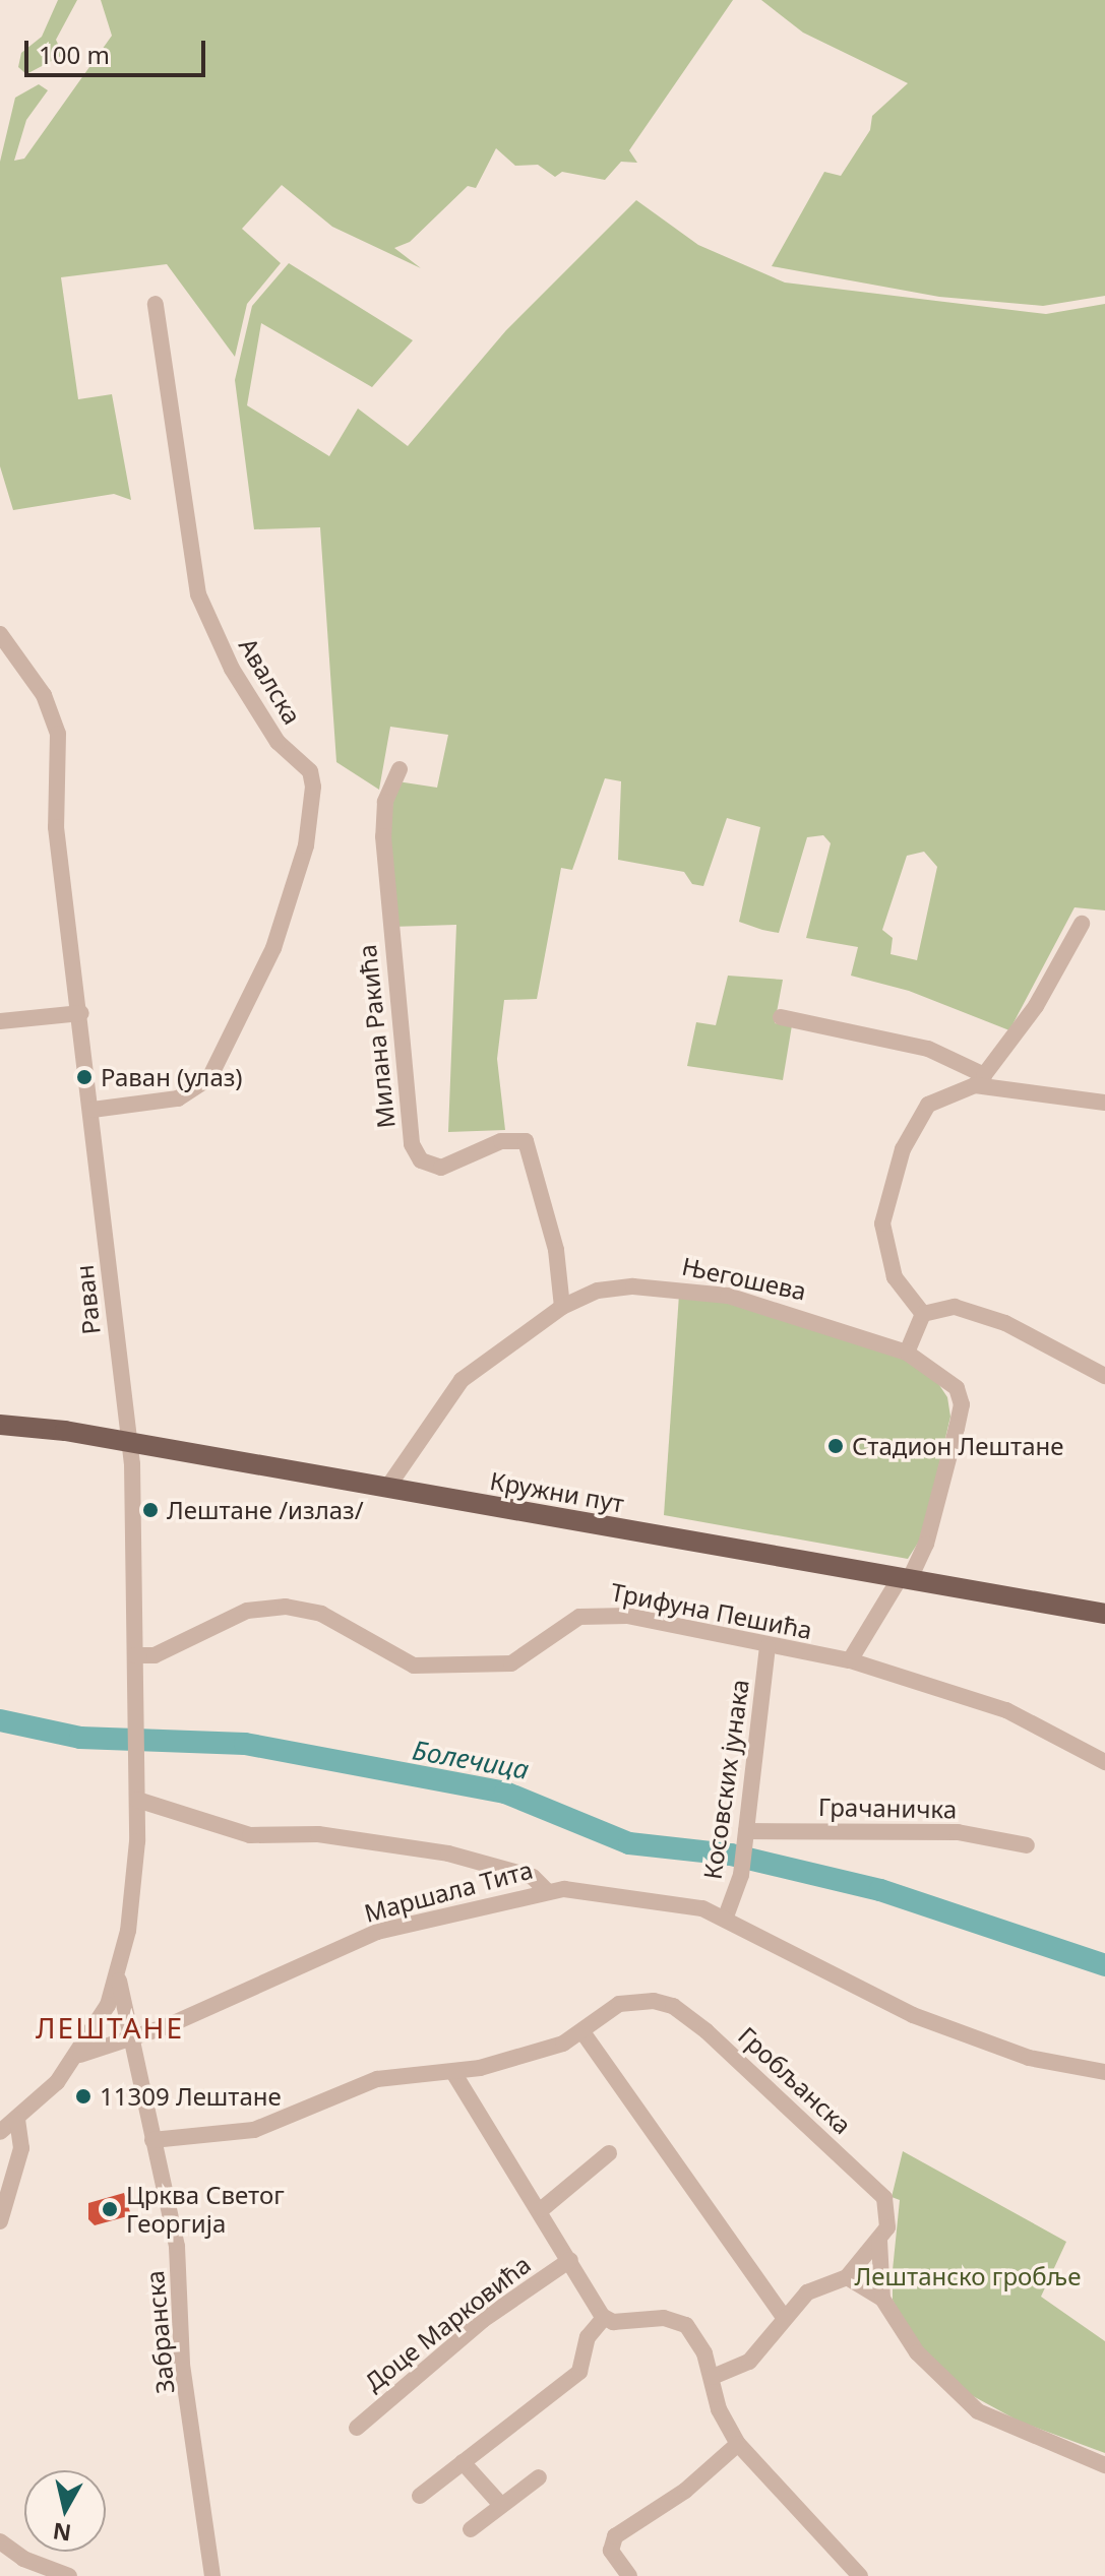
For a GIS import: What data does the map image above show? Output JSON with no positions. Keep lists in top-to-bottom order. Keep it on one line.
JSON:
{"streets":{"main road":["Кружни пут"],"street":["Авалска","Милана Ракића","Његошева","Раван","Трифуна Пешића","Косовских јунака","Грачаничка","Маршала Тита","Гробљанска","Доце Марковића","Забранска"]},"crossings":[["Авалска","Раван"],["Милана Ракића","Његошева"],["Његошева","Кружни пут"],["Његошева","Трифуна Пешића"],["Раван","Кружни пут"],["Раван","Трифуна Пешића"],["Раван","Маршала Тита"],["Раван","Забранска"],["Трифуна Пешића","Косовских јунака"],["Косовских јунака","Грачаничка"],["Косовских јунака","Маршала Тита"],["Маршала Тита","Забранска"],["Гробљанска","Забранска"]],"districts":["ЛЕШТАНЕ"],"water":["Болечица"],"parks":["Лештанско гробље"],"places":["Раван (улаз)","Стадион Лештане","Лештане /излаз/","11309 Лештане","Црква Светог Георгија"],"scale_bar":"100 m","north":"bottom"}
